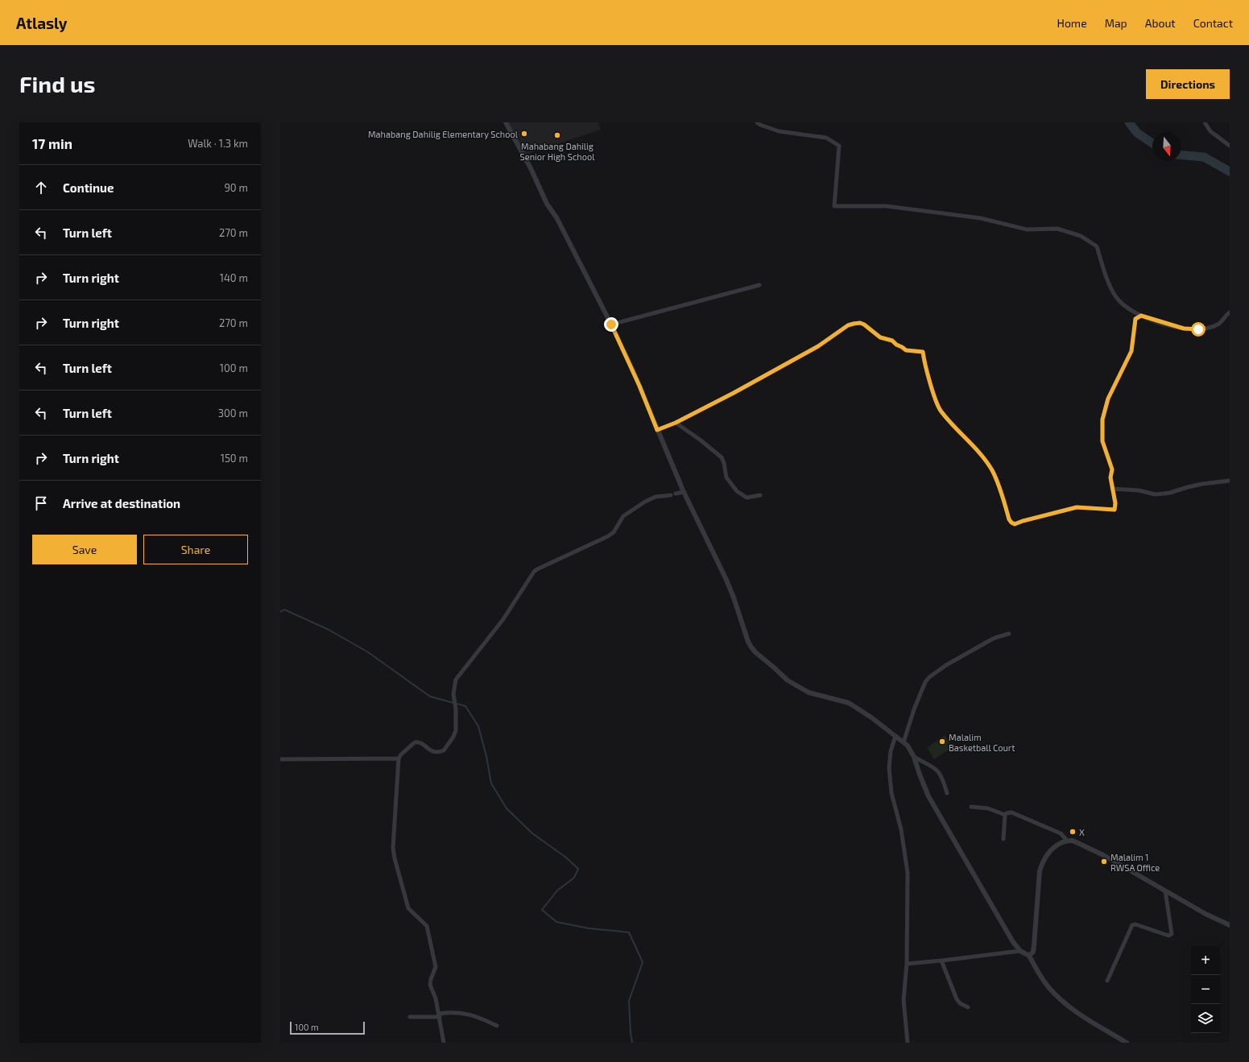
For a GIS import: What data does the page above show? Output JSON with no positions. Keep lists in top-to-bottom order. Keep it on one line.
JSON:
{"places":["Mahabang Dahilig Elementary School","Mahabang Dahilig Senior High School","Malalim Basketball Court","X","Malalim 1 RWSA Office"],"scale_bar":"100 m","north":"bottom","page":{"header":"Atlasly","nav":["Home","Map","About","Contact"],"buttons":["Directions",["Save","Share"]],"title":"Find us","heading":["17 min","Walk · 1.3 km"],"list":[["Continue","90 m"],["Turn left","270 m"],["Turn right","140 m"],["Turn right","270 m"],["Turn left","100 m"],["Turn left","300 m"],["Turn right","150 m"],"Arrive at destination"],"map_buttons":["+","−"],"scale":"100 m"}}
